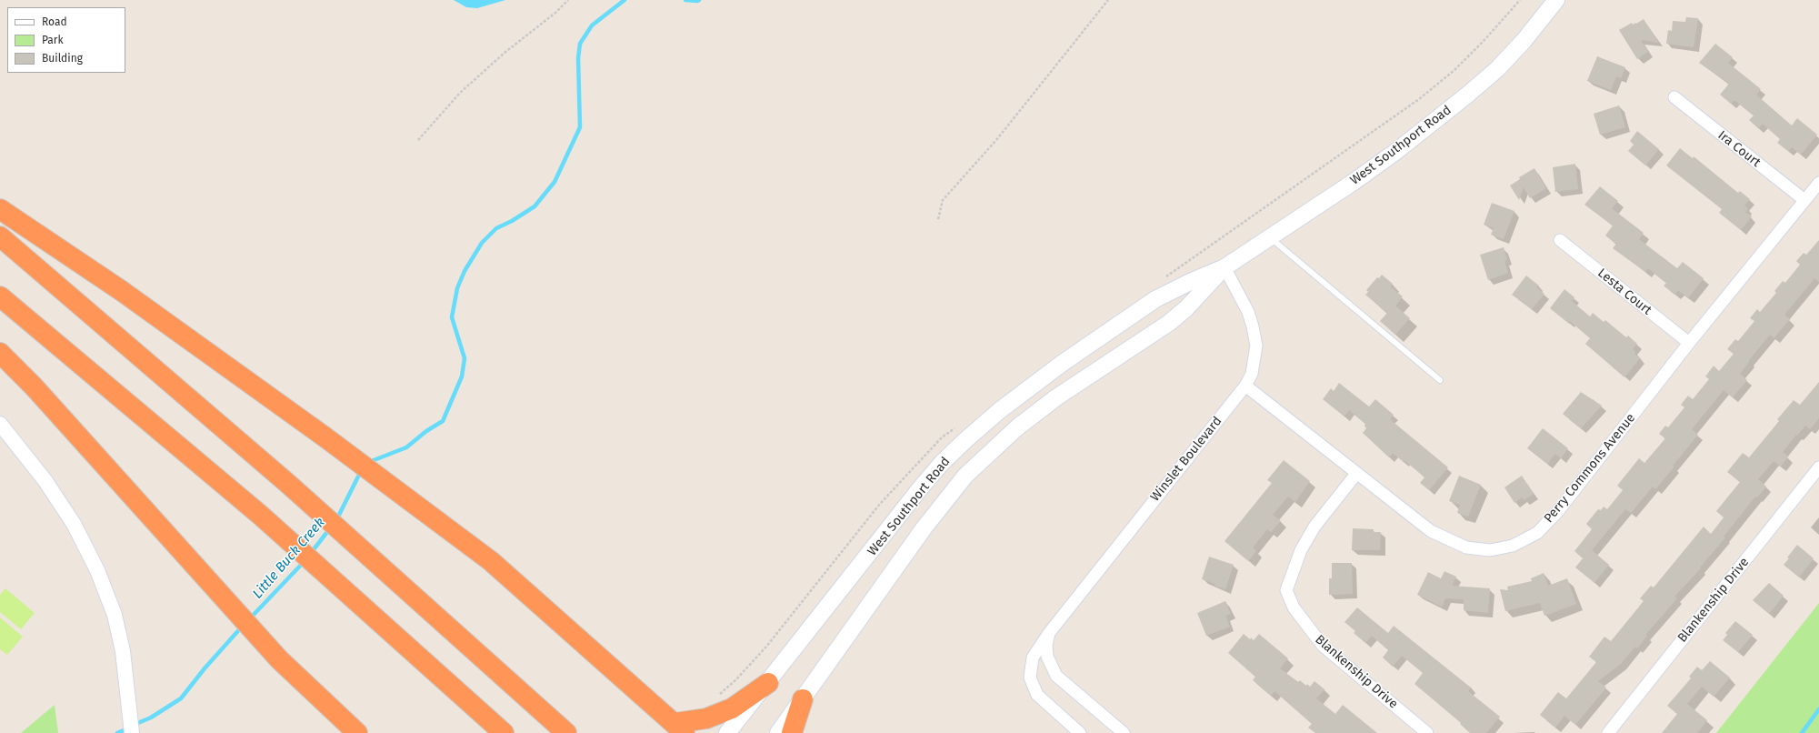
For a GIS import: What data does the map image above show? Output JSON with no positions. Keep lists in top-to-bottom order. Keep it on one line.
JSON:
{"streets":{"main road":["West Southport Road"],"street":["Ira Court","Lesta Court","Winslet Boulevard","Perry Commons Avenue","Blankenship Drive"]},"crossings":[["West Southport Road","Winslet Boulevard"],["Ira Court","Perry Commons Avenue"],["Lesta Court","Perry Commons Avenue"],["Winslet Boulevard","Perry Commons Avenue"],["Perry Commons Avenue","Blankenship Drive"]],"water":["Little Buck Creek"],"legend":["Road","Park","Building"]}
